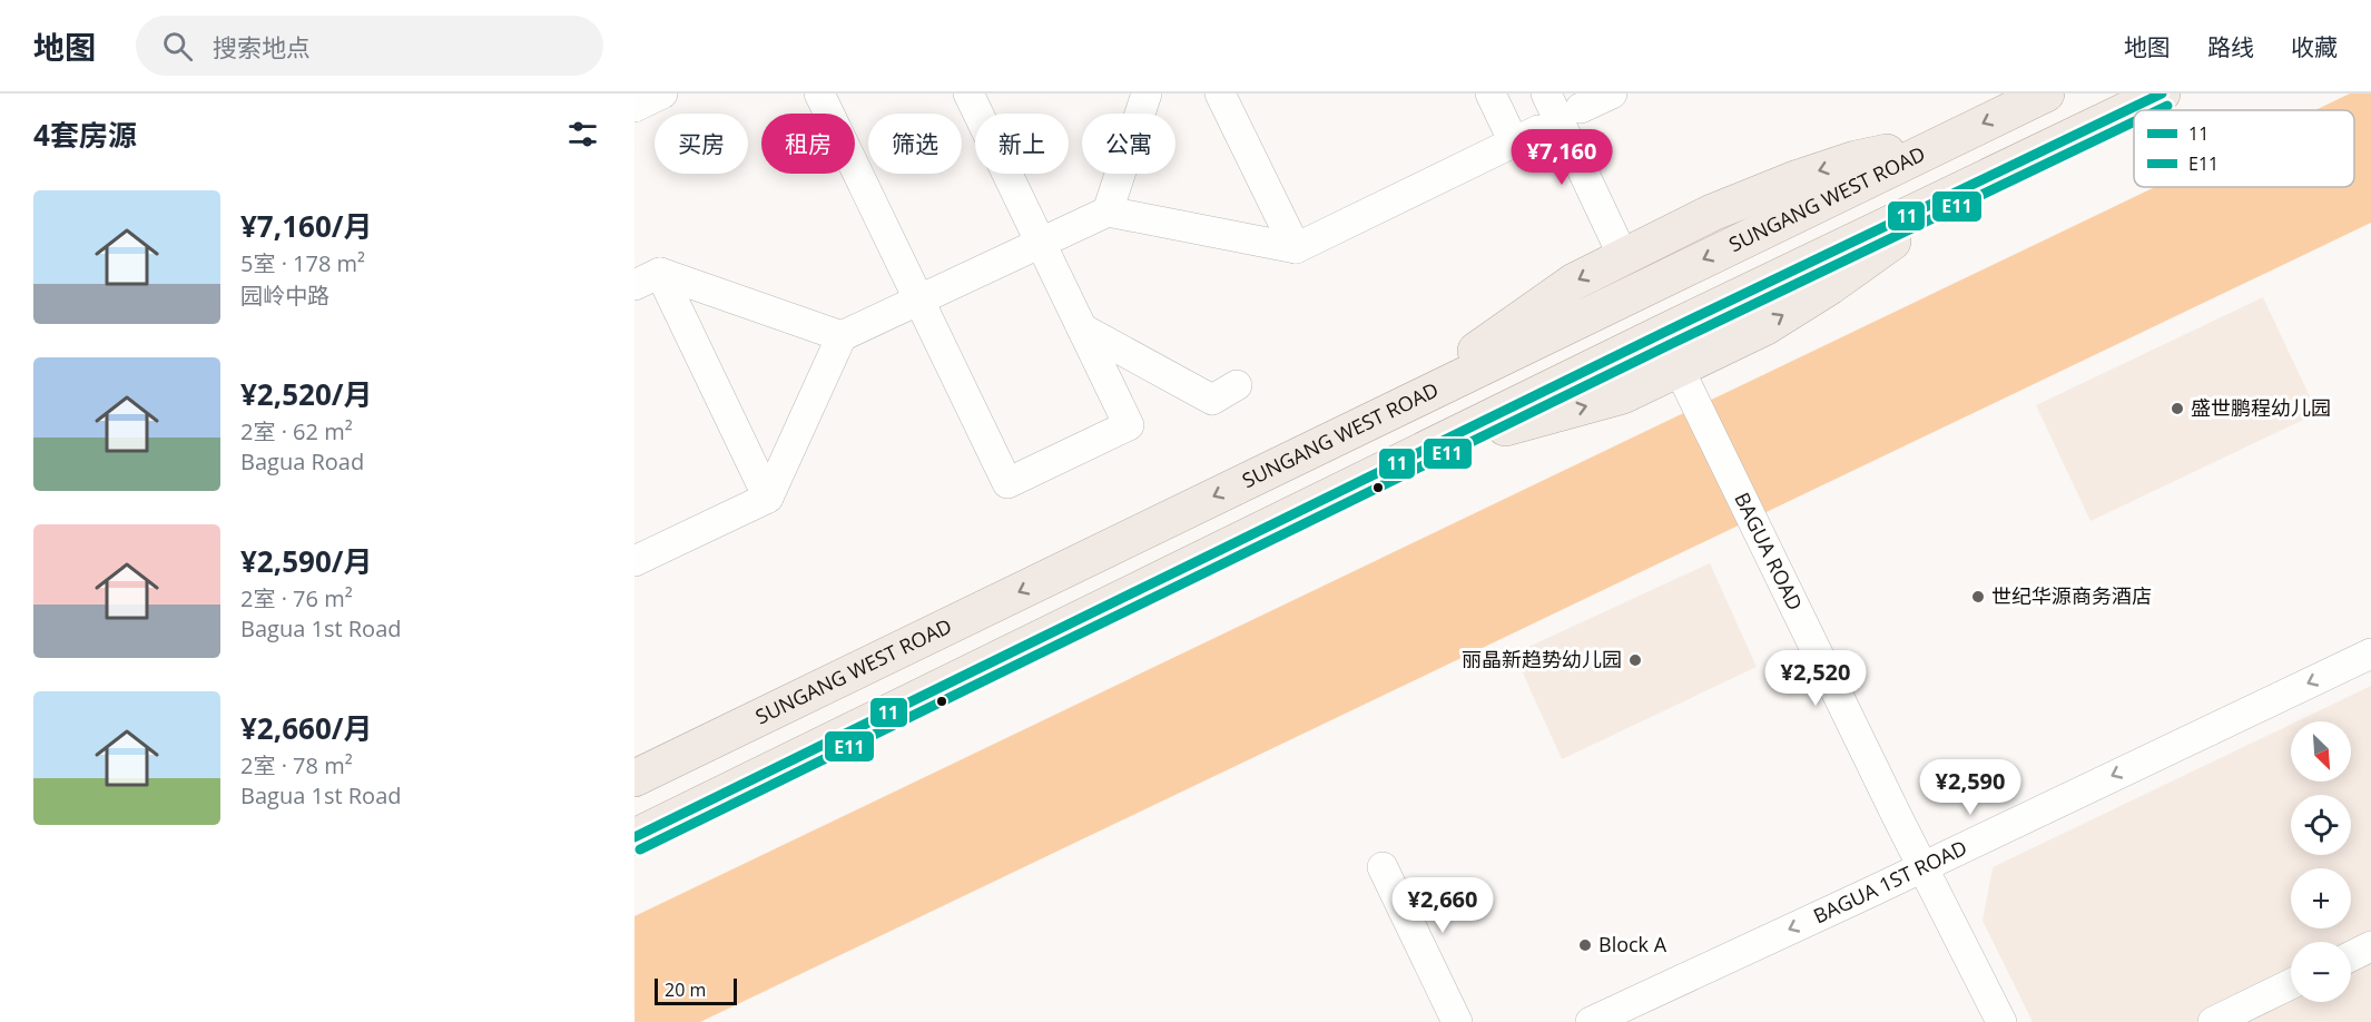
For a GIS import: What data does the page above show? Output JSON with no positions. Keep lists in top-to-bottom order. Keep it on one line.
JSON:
{"streets":{"main road":["SUNGANG WEST ROAD"],"street":["BAGUA ROAD","BAGUA 1ST ROAD"]},"crossings":[["BAGUA ROAD","BAGUA 1ST ROAD"]],"one_way":["BAGUA 1ST ROAD"],"places":["盛世鹏程幼儿园","世纪华源商务酒店","丽晶新趋势幼儿园","Block A"],"lines":["transit line 11","transit line E11"],"legend":["11","E11"],"scale_bar":"20 m","north":"bottom right","page":{"header":"地图","search":"搜索地点","nav":["地图","路线","收藏"],"heading":"4套房源","chip":["买房","租房","筛选","新上","公寓"],"price":["¥7,160","¥2,520","¥2,590","¥2,660"],"list":[{"name":"¥7,160/月","note":"5室 · 178 m² · 园岭中路"},{"name":"¥2,520/月","note":"2室 · 62 m² · Bagua Road"},{"name":"¥2,590/月","note":"2室 · 76 m² · Bagua 1st Road"},{"name":"¥2,660/月","note":"2室 · 78 m² · Bagua 1st Road"}],"map_buttons":["+","−"],"scale":"20 m"}}
